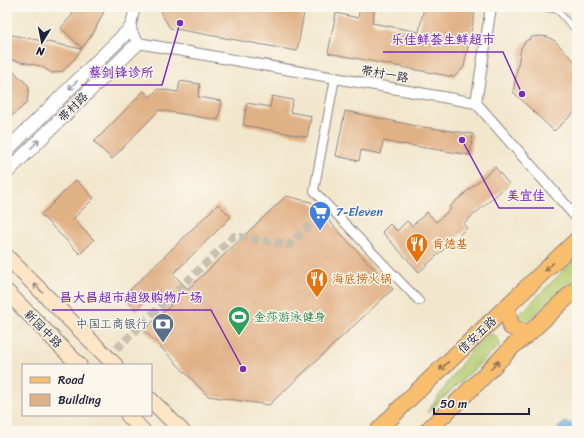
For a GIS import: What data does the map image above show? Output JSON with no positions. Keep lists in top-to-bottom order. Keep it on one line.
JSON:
{"streets":{"main road":["新园中路","信安五路"],"street":["带村一路","带村路"]},"crossings":[["带村一路","带村路"]],"places":{"other":["蔡剑锋诊所","乐佳鲜荟生鲜超市","美宜佳","昌大昌超市超级购物广场"],"supermarket":["7-Eleven"],"restaurant":["肯德基","海底捞火锅"],"sports":["金莎游泳健身"],"bank":["中国工商银行"]},"legend":["Road","Building"],"scale_bar":"50 m","north":"bottom"}
